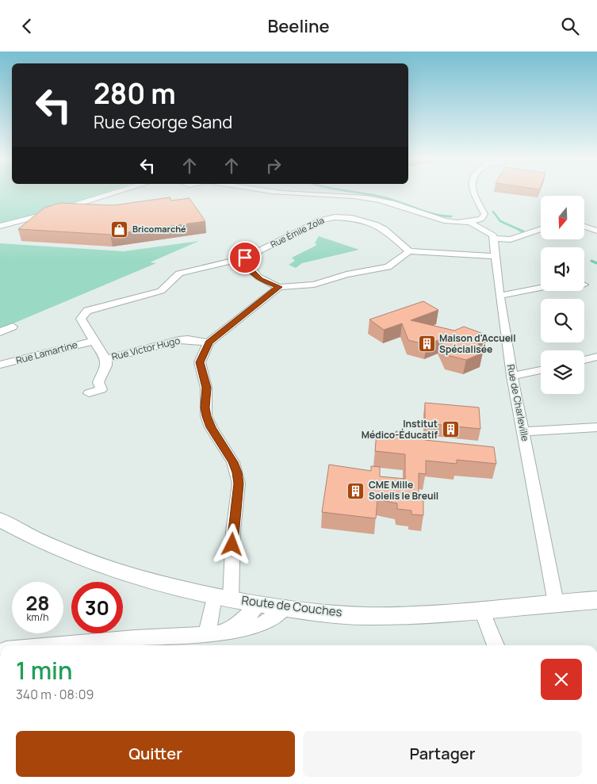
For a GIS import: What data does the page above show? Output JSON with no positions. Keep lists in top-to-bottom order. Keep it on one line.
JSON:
{"streets":{"main road":["Route de Couches"],"street":["Rue Émile Zola","Rue Victor Hugo","Rue Lamartine","Rue de Charleville"]},"crossings":[["Rue Émile Zola","Rue Victor Hugo"],["Rue Émile Zola","Rue Lamartine"],["Rue de Charleville","Route de Couches"]],"places":{"shop":["Bricomarché"],"building":["Maison d'Accueil Spécialisée","Institut Médico-Éducatif","CME Mille Soleils le Breuil"]},"north":"bottom","page":{"header":"Beeline","turn":["280 m","Rue George Sand"],"speed":"28 km/h","limit":"30","heading":["1 min","340 m · 08:09"],"buttons":["Quitter","Partager"]}}
